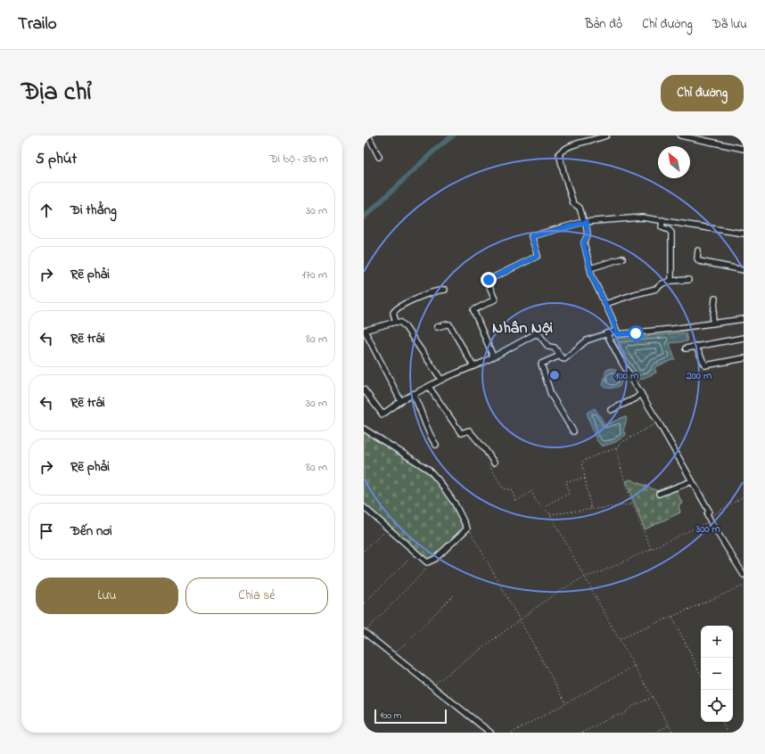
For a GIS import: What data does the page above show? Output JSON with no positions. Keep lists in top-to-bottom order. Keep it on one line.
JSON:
{"districts":["Nhân Nội"],"scale_bar":"100 m","north":"top left","page":{"header":"Trailo","nav":["Bản đồ","Chỉ đường","Đã lưu"],"title":"Địa chỉ","buttons":["Chỉ đường",["Lưu","Chia sẻ"]],"heading":["5 phút","Đi bộ · 390 m"],"list":[["Đi thẳng","30 m"],["Rẽ phải","170 m"],["Rẽ trái","80 m"],["Rẽ trái","30 m"],["Rẽ phải","80 m"],"Đến nơi"],"map_buttons":["+","−"],"scale":"100 m"},"rings":["100 m","200 m","300 m"]}
